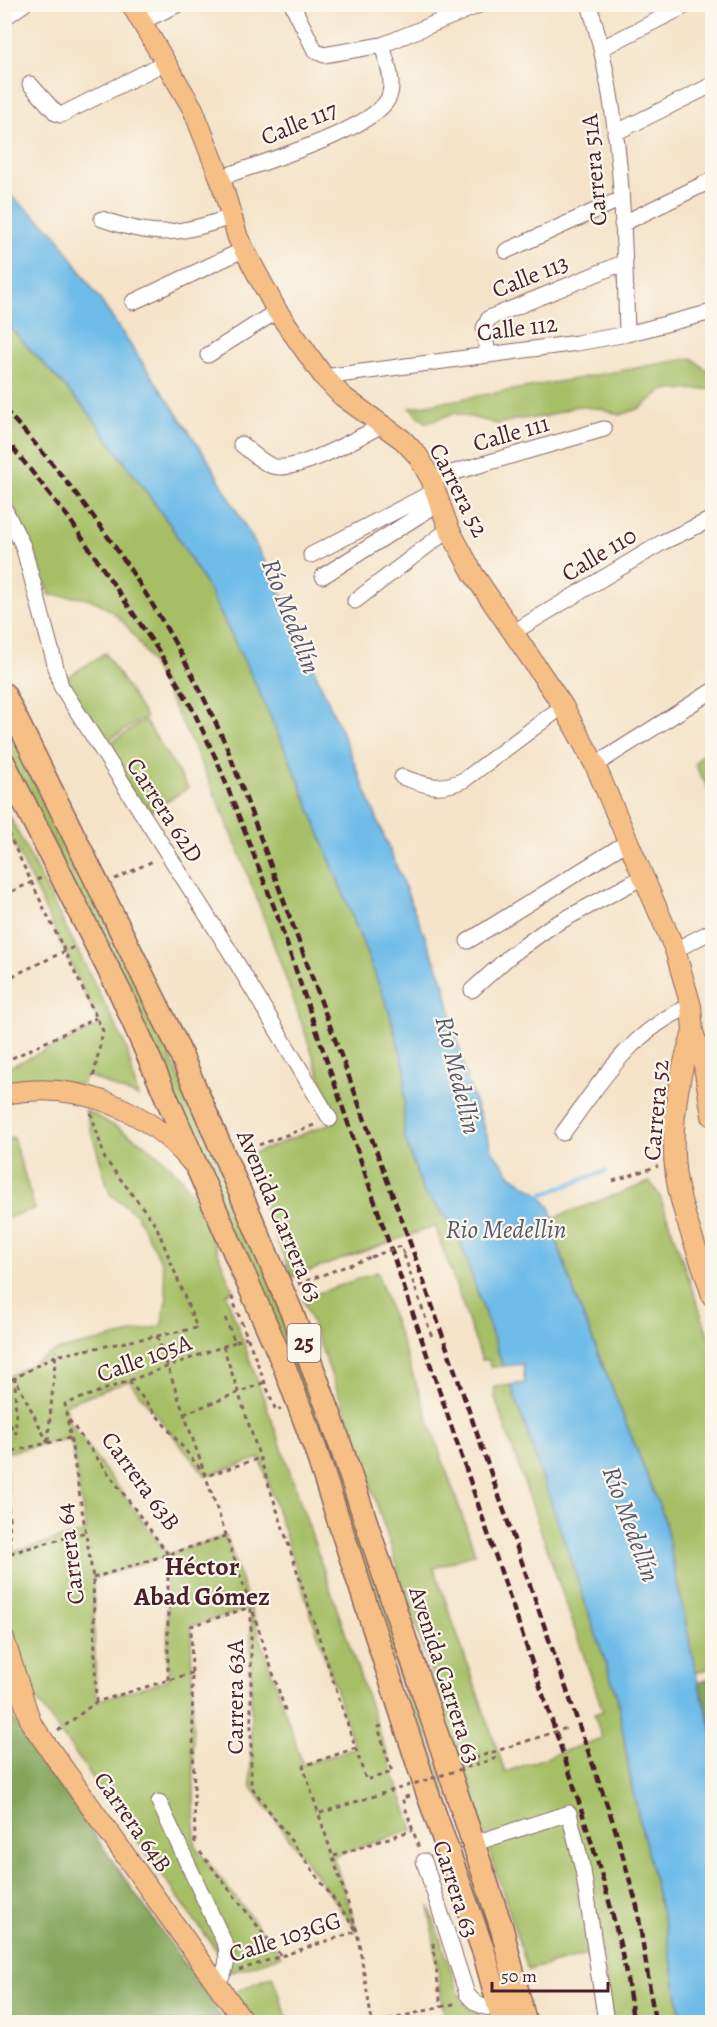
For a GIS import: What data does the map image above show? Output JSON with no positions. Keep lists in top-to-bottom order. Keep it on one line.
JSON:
{"streets":{"highway":["Avenida Carrera 63","25"],"main road":["Carrera 52","Carrera 64B"],"street":["Calle 117","Carrera 51A","Calle 113","Calle 112","Calle 111","Calle 110","Carrera 62D","Carrera 63"],"path":["Calle 105A","Carrera 63B","Carrera 64","Carrera 63A","Calle 103GG"]},"crossings":[["Calle 117","Carrera 52"],["Carrera 51A","Calle 113"],["Carrera 51A","Calle 112"],["Calle 113","Calle 112"],["Calle 112","Carrera 52"],["Calle 111","Carrera 52"],["Carrera 52","Calle 110"],["25","Carrera 63"],["Calle 105A","Carrera 64"],["Calle 105A","Carrera 63A"],["Carrera 63B","Carrera 64"],["Carrera 63A","Calle 103GG"],["Carrera 64B","Calle 103GG"]],"districts":["Héctor Abad Gómez"],"water":["Río Medellín","Rio Medellin"],"scale_bar":"50 m"}
